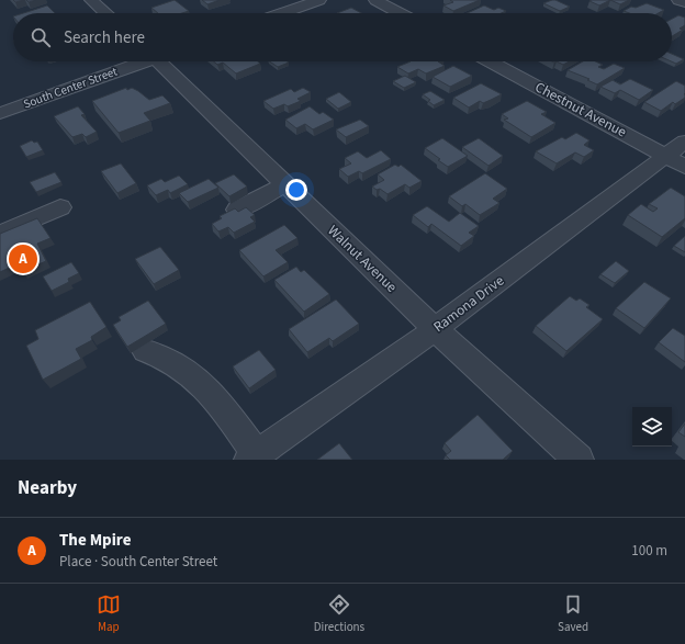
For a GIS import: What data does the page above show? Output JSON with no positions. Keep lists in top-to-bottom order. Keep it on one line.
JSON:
{"streets":{"street":["South Center Street","Chestnut Avenue","Walnut Avenue","Ramona Drive"]},"crossings":[["Chestnut Avenue","Ramona Drive"],["Walnut Avenue","Ramona Drive"]],"page":{"search":"Search here","pins":"A","heading":"Nearby","list":[{"mark":"A","name":"The Mpire","note":"Place · South Center Street","value":"100 m"}],"nav":["Map","Directions","Saved"]}}
